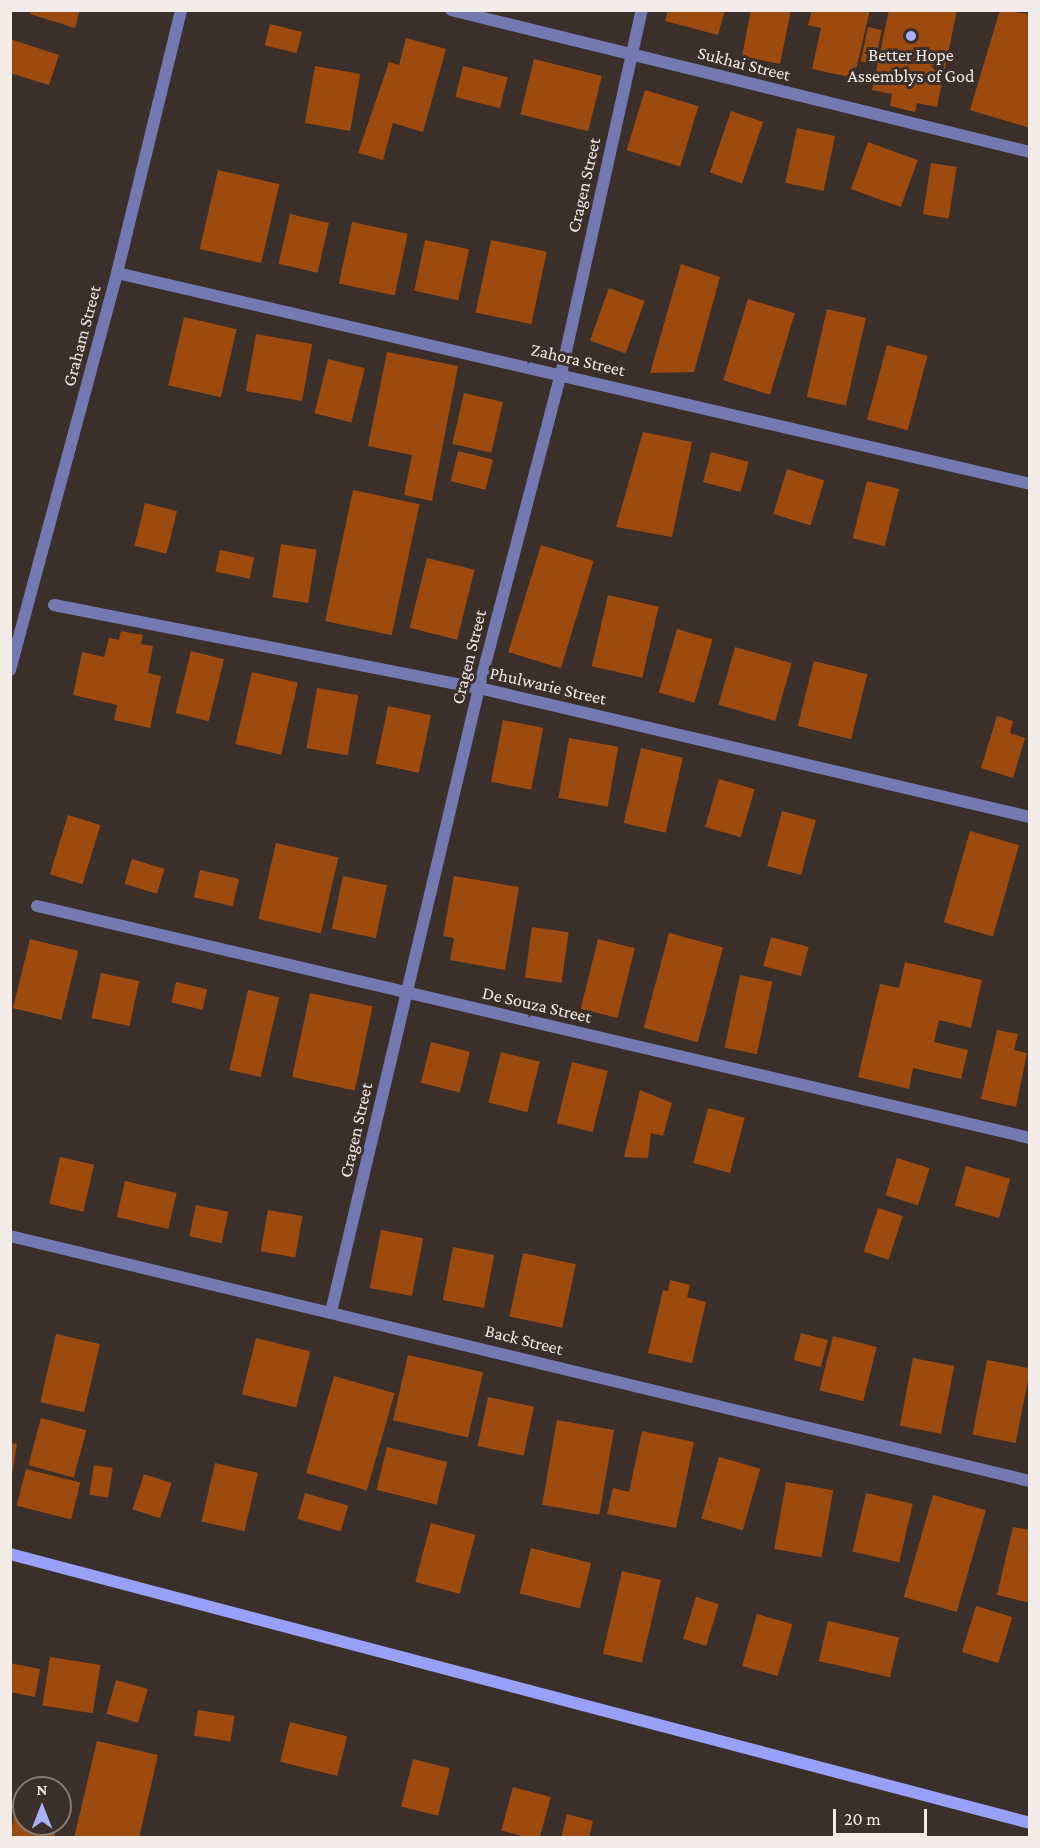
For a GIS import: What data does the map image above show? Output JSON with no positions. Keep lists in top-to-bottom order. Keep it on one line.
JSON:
{"streets":{"street":["Sukhai Street","Cragen Street","Graham Street","Zahora Street","Phulwarie Street","De Souza Street","Back Street"]},"crossings":[["Sukhai Street","Cragen Street"],["Cragen Street","Zahora Street"],["Cragen Street","Phulwarie Street"],["Cragen Street","De Souza Street"],["Cragen Street","Back Street"],["Graham Street","Zahora Street"]],"places":["Better Hope Assemblys of God"],"scale_bar":"20 m","north":"top"}
